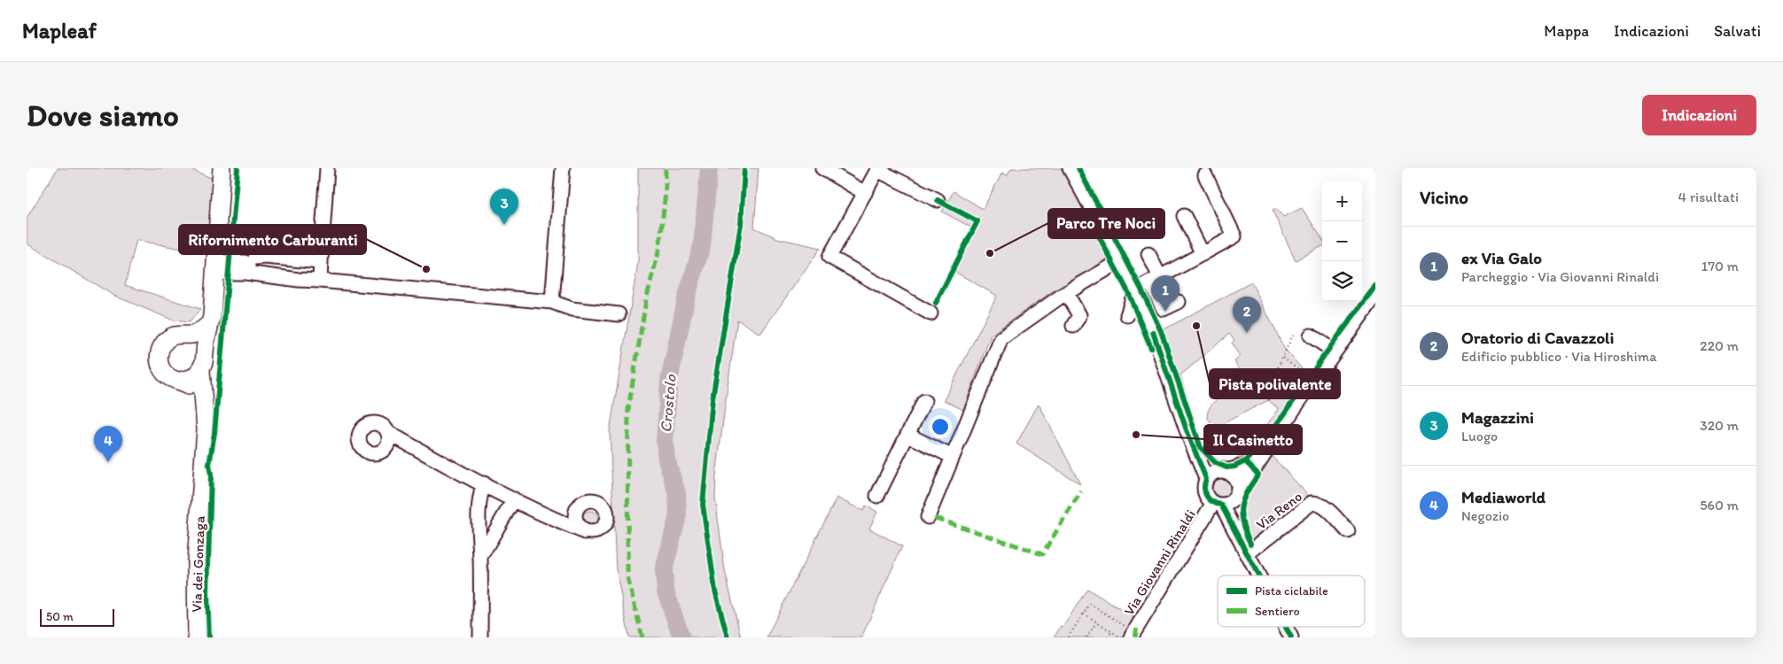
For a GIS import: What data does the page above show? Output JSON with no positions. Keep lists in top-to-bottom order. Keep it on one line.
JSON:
{"streets":{"main road":["Via dei Gonzaga"],"street":["Via Reno","Via Giovanni Rinaldi"]},"crossings":[["Via Reno","Via Giovanni Rinaldi"]],"water":["Crostolo"],"places":["Parco Tre Noci","Rifornimento Carburanti","Pista polivalente","Il Casinetto"],"legend":["Pista ciclabile","Sentiero"],"scale_bar":"50 m","page":{"header":"Mapleaf","nav":["Mappa","Indicazioni","Salvati"],"buttons":"Indicazioni","title":"Dove siamo","heading":["Vicino","4 risultati"],"map_buttons":["+","−"],"pins":["3","1","2","4"],"list":[{"mark":"1","name":"ex Via Galo","note":"Parcheggio · Via Giovanni Rinaldi","value":"170 m"},{"mark":"2","name":"Oratorio di Cavazzoli","note":"Edificio pubblico · Via Hiroshima","value":"220 m"},{"mark":"3","name":"Magazzini","note":"Luogo","value":"320 m"},{"mark":"4","name":"Mediaworld","note":"Negozio","value":"560 m"}],"scale":"50 m"}}
